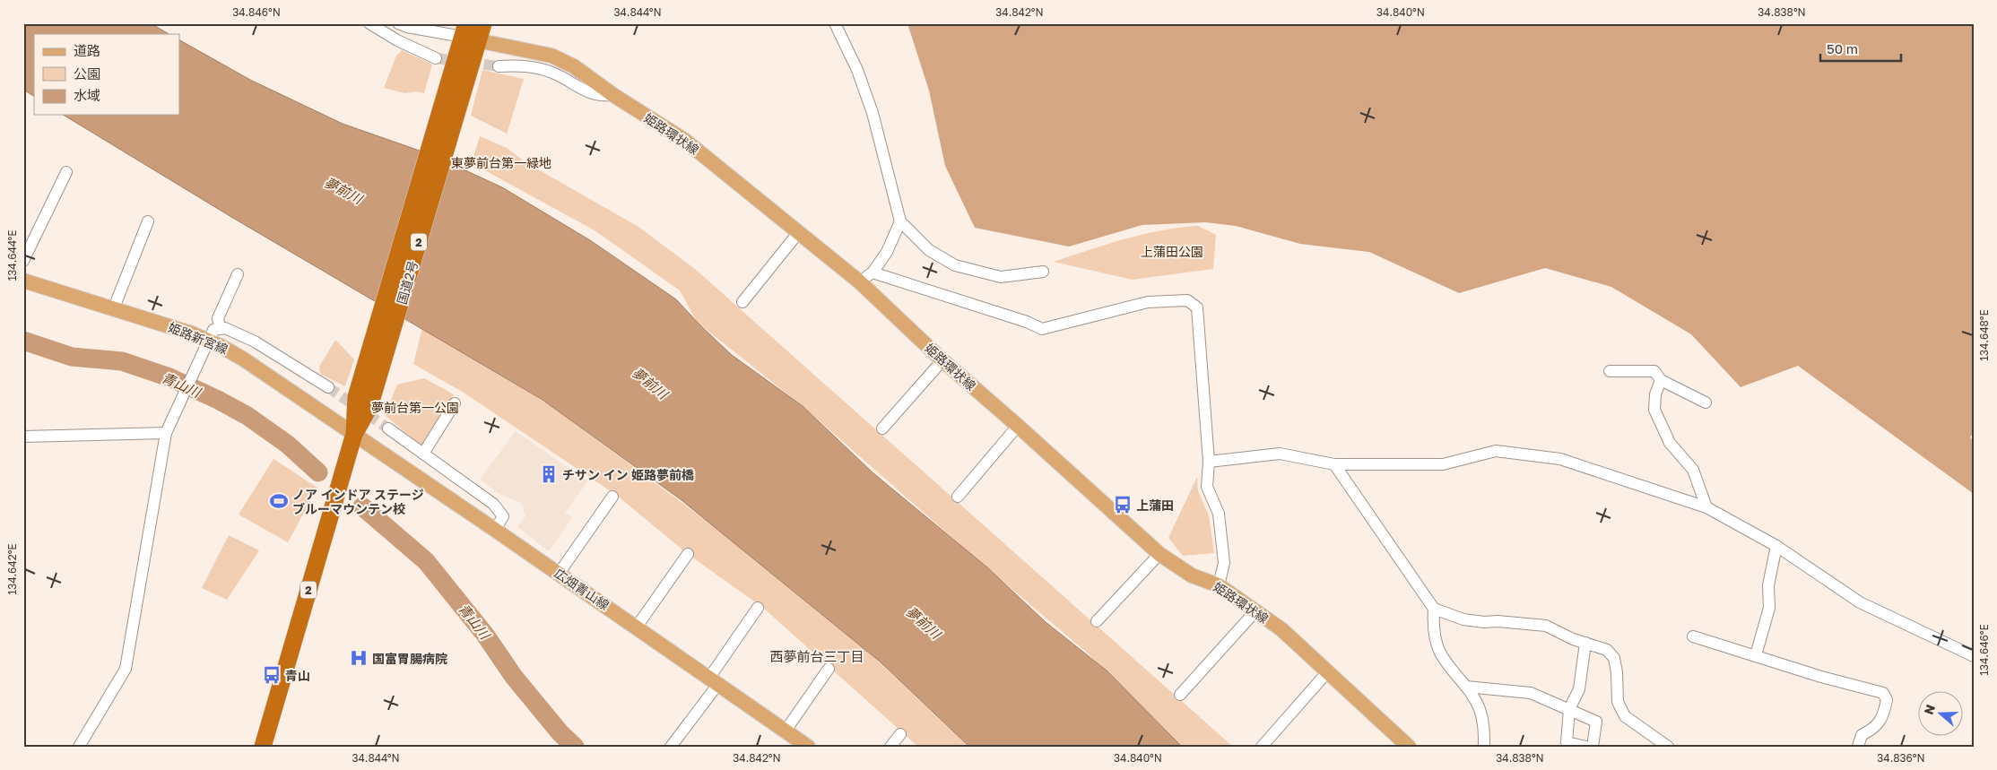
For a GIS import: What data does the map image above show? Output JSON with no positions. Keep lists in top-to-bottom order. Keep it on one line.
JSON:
{"streets":{"highway":["2","国道2号"],"main road":["姫路環状線","姫路新宮線","広畑青山線"]},"crossings":[["姫路環状線","国道2号"],["国道2号","姫路新宮線"],["国道2号","広畑青山線"],["姫路新宮線","広畑青山線"]],"districts":["西夢前台三丁目"],"water":["夢前川","青山川"],"parks":["東夢前台第一緑地","上蒲田公園","夢前台第一公園"],"places":{"building":["チサン イン 姫路夢前橋"],"sports":["ノア インドア ステージ ブルーマウンテン校"],"bus stop":["上蒲田","青山"],"hospital":["国富胃腸病院"]},"legend":["道路","公園","水域"],"scale_bar":"50 m","north":"left","coordinates":["34.846°N","34.844°N","34.842°N","34.840°N","34.838°N","134.644°E","134.648°E","134.642°E","134.646°E","34.836°N"]}
